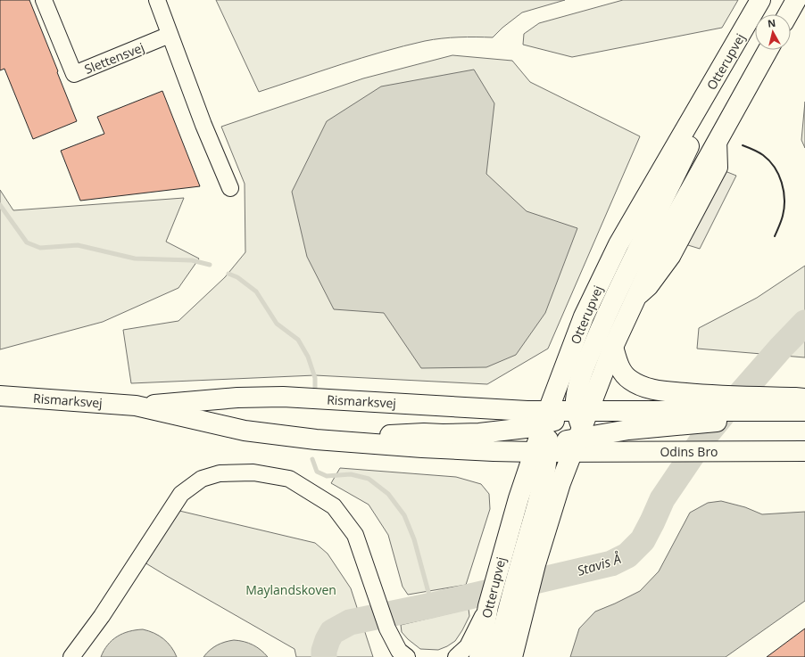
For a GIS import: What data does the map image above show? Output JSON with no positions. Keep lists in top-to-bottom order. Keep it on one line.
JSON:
{"streets":{"main road":["Otterupvej","Rismarksvej","Odins Bro"],"street":["Slettensvej"]},"crossings":[["Otterupvej","Rismarksvej"],["Rismarksvej","Odins Bro"]],"water":["Stavis Å"],"parks":["Maylandskoven"],"north":"top"}
